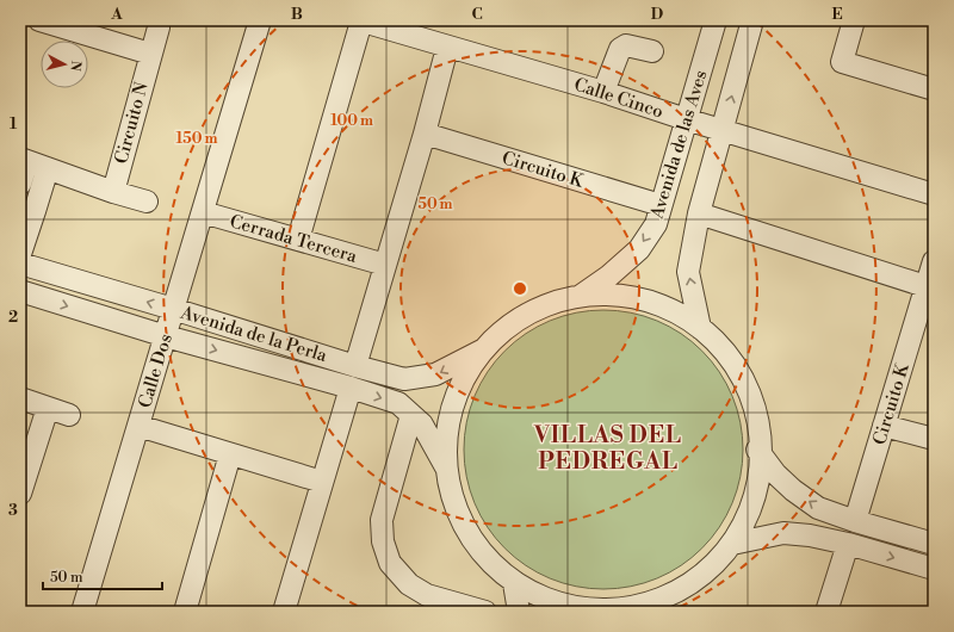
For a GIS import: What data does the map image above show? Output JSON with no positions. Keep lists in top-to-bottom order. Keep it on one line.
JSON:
{"streets":{"street":["Calle Cinco","Circuito N","Avenida de las Aves","Circuito K","Cerrada Tercera","Avenida de la Perla","Calle Dos"]},"crossings":[["Calle Cinco","Avenida de las Aves"],["Avenida de las Aves","Circuito K"],["Cerrada Tercera","Calle Dos"],["Avenida de la Perla","Calle Dos"]],"districts":["VILLAS DEL PEDREGAL"],"scale_bar":"50 m","north":"right","grid":{"columns":["A","B","C","D","E"],"rows":["1","2","3"]},"rings":["100 m","150 m","50 m"]}
